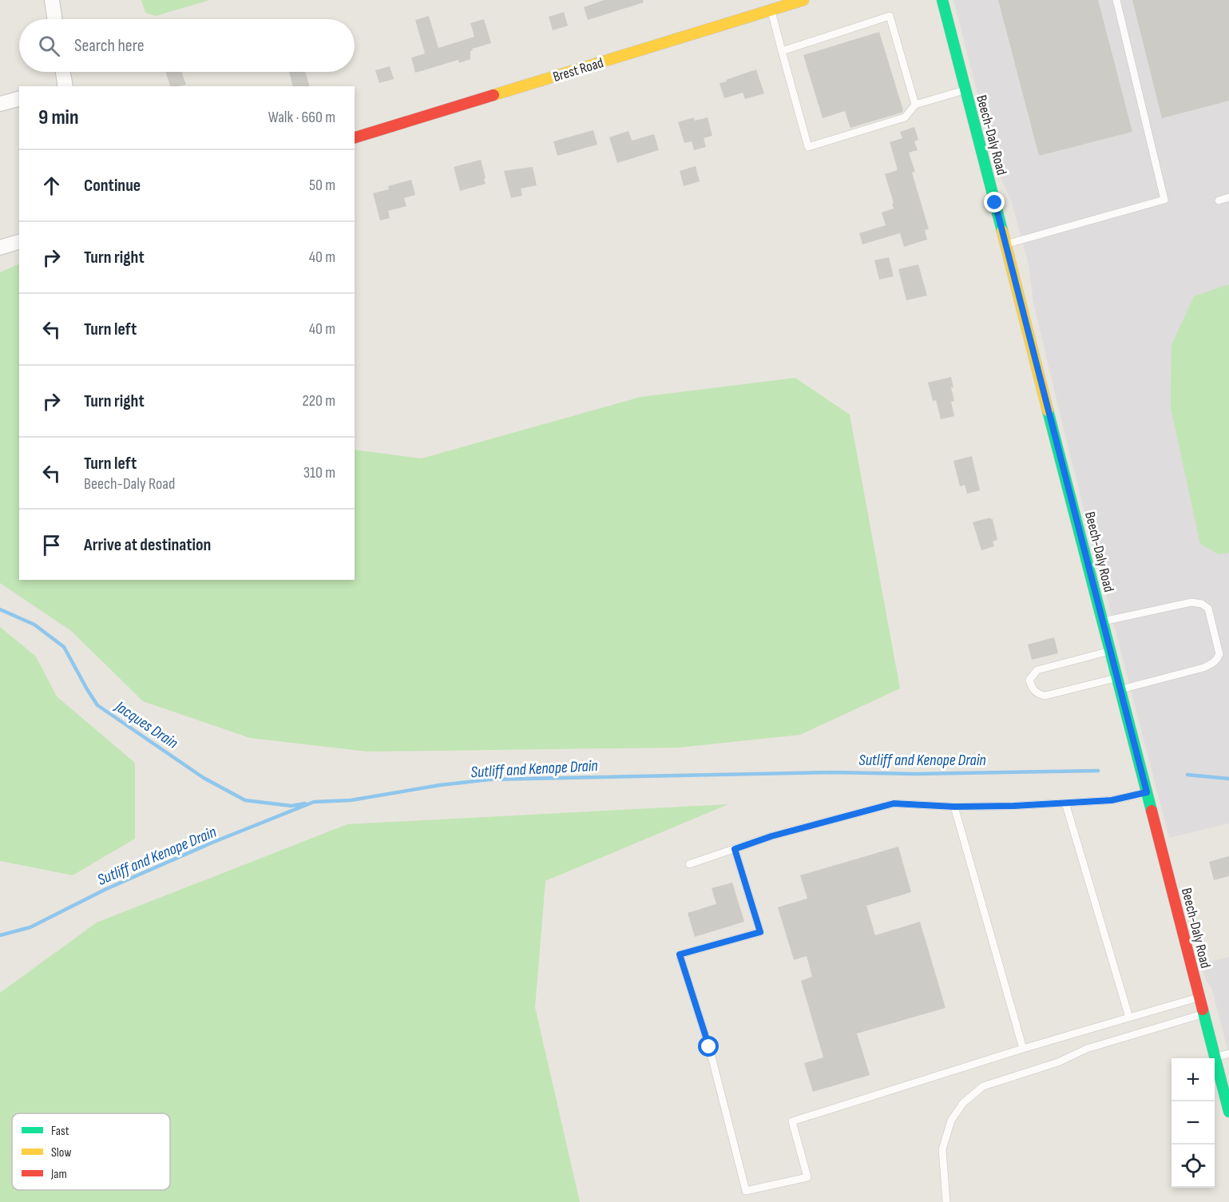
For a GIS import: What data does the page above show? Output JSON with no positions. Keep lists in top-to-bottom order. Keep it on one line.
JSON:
{"streets":{"street":["Brest Road","Beech-Daly Road"]},"water":["Jacques Drain","Sutliff and Kenope Drain"],"legend":["Fast","Slow","Jam"],"page":{"search":"Search here","heading":["9 min","Walk · 660 m"],"list":[["Continue","50 m"],["Turn right","40 m"],["Turn left","40 m"],["Turn right","220 m"],["Turn left","Beech-Daly Road","310 m"],"Arrive at destination"],"map_buttons":["+","−"]}}
